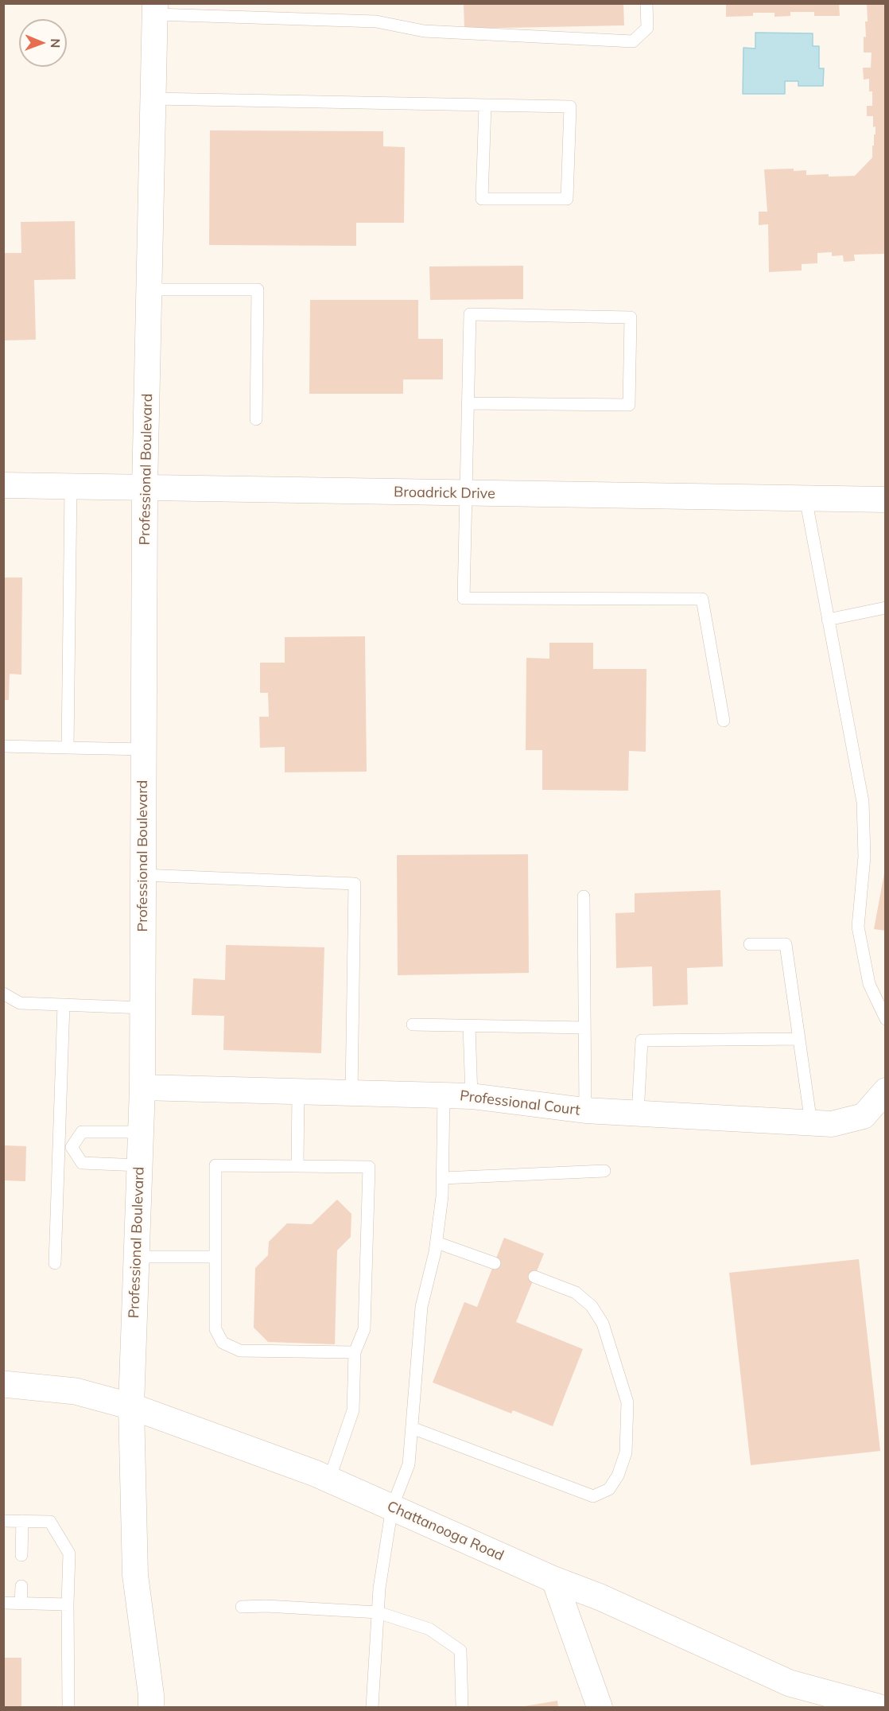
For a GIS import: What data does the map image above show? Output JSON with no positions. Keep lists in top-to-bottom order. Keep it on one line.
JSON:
{"streets":{"main road":["Chattanooga Road"],"street":["Professional Boulevard","Broadrick Drive","Professional Court"]},"crossings":[["Professional Boulevard","Broadrick Drive"],["Professional Boulevard","Professional Court"],["Professional Boulevard","Chattanooga Road"]],"north":"right"}
